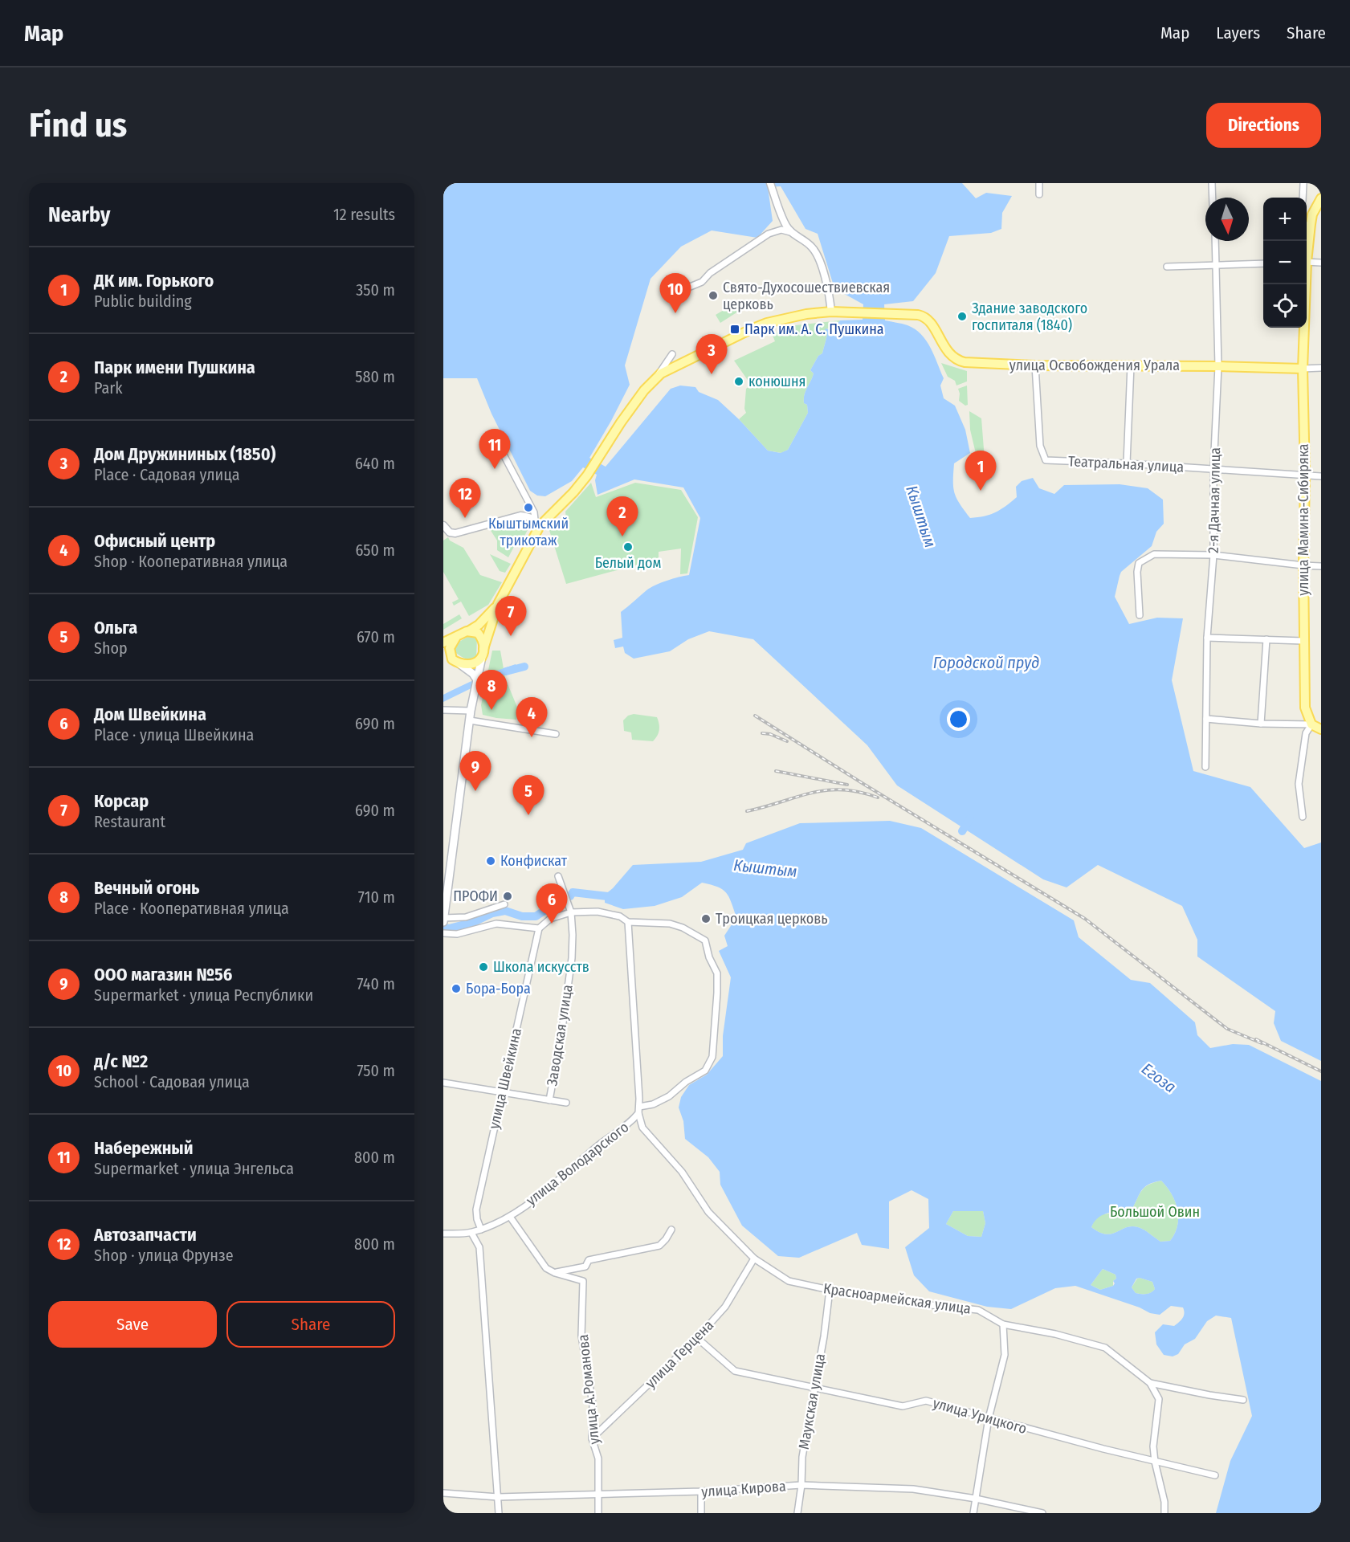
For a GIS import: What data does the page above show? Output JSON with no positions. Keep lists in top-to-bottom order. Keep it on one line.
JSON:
{"streets":{"main road":["улица Освобождения Урала","улица Мамина-Сибиряка"],"street":["Театральная улица","2-я Дачная улица","Заводская улица","улица Швейкина","улица Володарского","Красноармейская улица","улица Герцена","улица А.Романова","Маукская улица","улица Урицкого","улица Кирова"]},"crossings":[["улица Освобождения Урала","Театральная улица"],["улица Освобождения Урала","2-я Дачная улица"],["улица Освобождения Урала","улица Мамина-Сибиряка"],["Театральная улица","2-я Дачная улица"],["Театральная улица","улица Мамина-Сибиряка"],["улица Швейкина","улица Володарского"],["улица Володарского","Красноармейская улица"],["улица Володарского","улица А.Романова"],["Красноармейская улица","улица Герцена"],["Красноармейская улица","Маукская улица"],["улица Герцена","улица А.Романова"],["улица Герцена","улица Урицкого"],["улица А.Романова","улица Кирова"],["Маукская улица","улица Урицкого"],["Маукская улица","улица Кирова"]],"water":["Кыштым","Городской пруд","Егоза"],"parks":["Большой Овин"],"places":{"other":["Свято-Духосошествиевская церковь","Здание заводского госпиталя (1840)","конюшня","Кыштымский трикотаж","Белый дом","Конфискат","ПРОФИ","Троицкая церковь","Школа искусств","Бора-Бора"],"transit":["Парк им. А. С. Пушкина"]},"north":"bottom","page":{"header":"Map","nav":["Map","Layers","Share"],"buttons":["Directions",["Save","Share"]],"title":"Find us","heading":["Nearby","12 results"],"map_buttons":["+","−"],"list":[{"mark":"1","name":"ДК им. Горького","note":"Public building","value":"350 m"},{"mark":"2","name":"Парк имени Пушкина","note":"Park","value":"580 m"},{"mark":"3","name":"Дом Дружининых (1850)","note":"Place · Садовая улица","value":"640 m"},{"mark":"4","name":"Офисный центр","note":"Shop · Кооперативная улица","value":"650 m"},{"mark":"5","name":"Ольга","note":"Shop","value":"670 m"},{"mark":"6","name":"Дом Швейкина","note":"Place · улица Швейкина","value":"690 m"},{"mark":"7","name":"Корсар","note":"Restaurant","value":"690 m"},{"mark":"8","name":"Вечный огонь","note":"Place · Кооперативная улица","value":"710 m"},{"mark":"9","name":"ООО магазин №56","note":"Supermarket · улица Республики","value":"740 m"},{"mark":"10","name":"д/с №2","note":"School · Садовая улица","value":"750 m"},{"mark":"11","name":"Набережный","note":"Supermarket · улица Энгельса","value":"800 m"},{"mark":"12","name":"Автозапчасти","note":"Shop · улица Фрунзе","value":"800 m"}],"pins":["10","3","11","1","12","2","7","8","4","9","5","6"]}}
